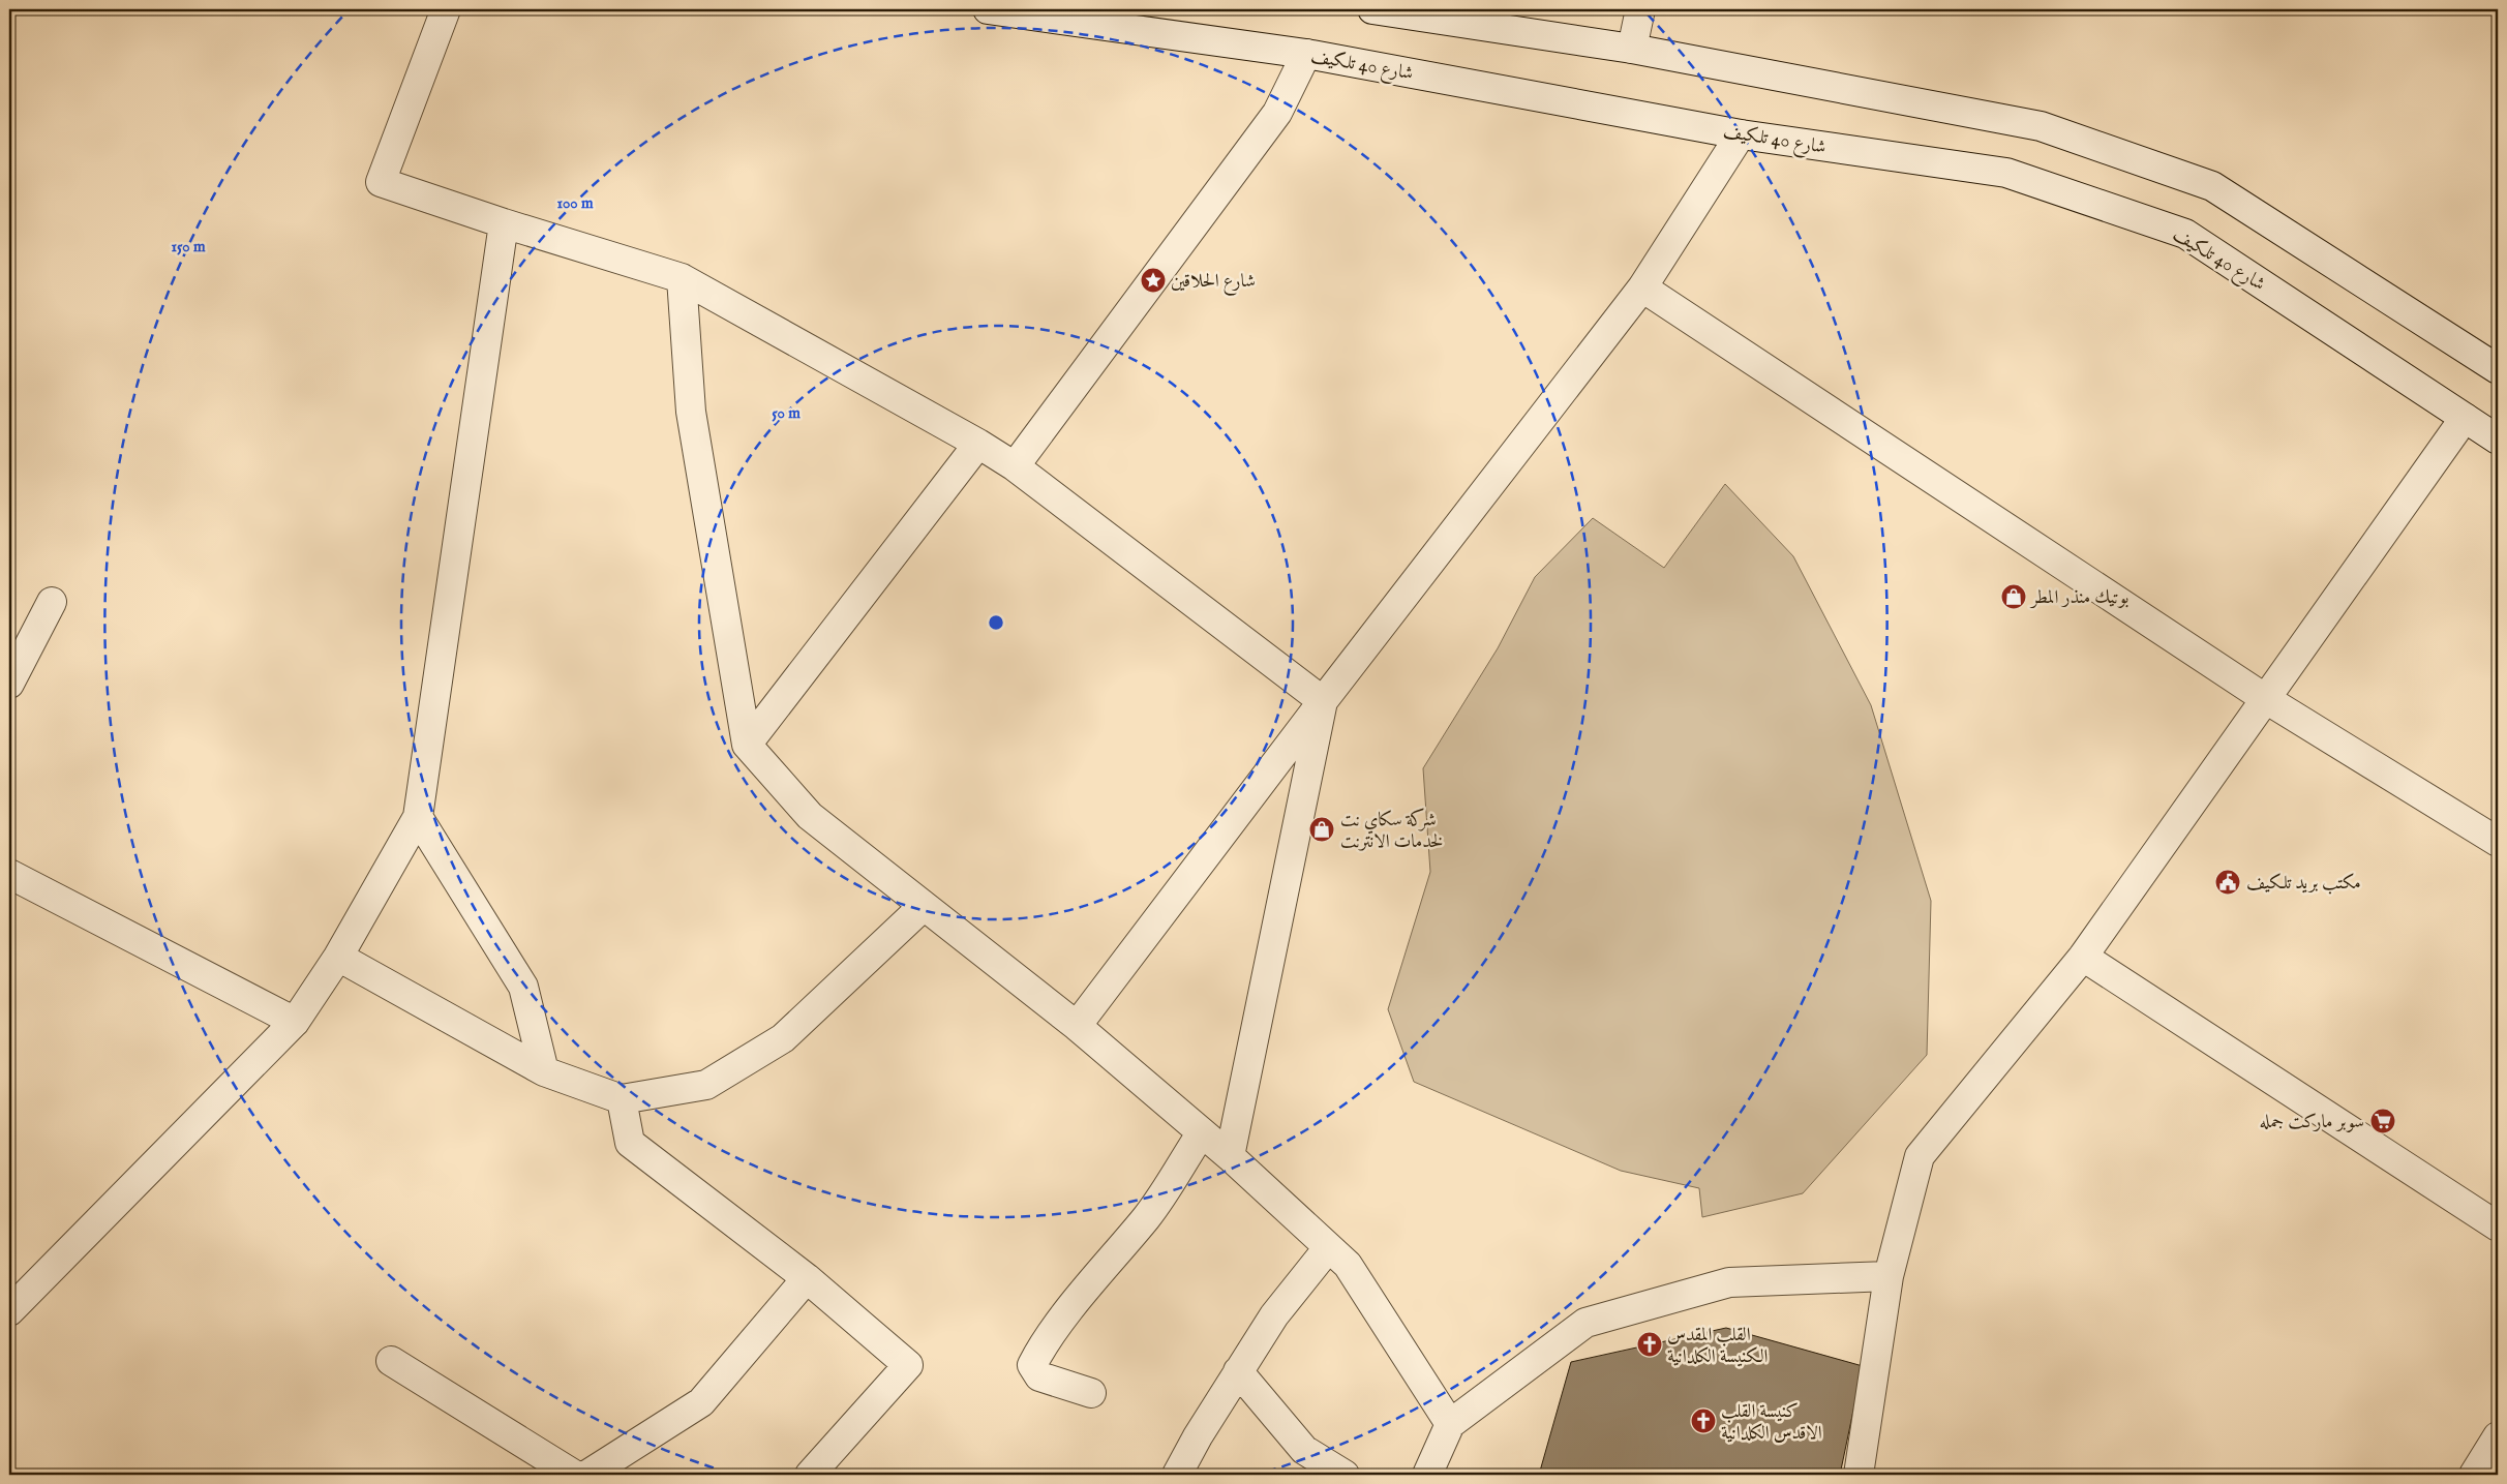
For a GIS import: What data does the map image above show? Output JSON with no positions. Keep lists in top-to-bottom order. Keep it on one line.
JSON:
{"streets":{"street":["شارع 40 تلكيف"]},"places":{"place":["شارع الحلاقين"],"shop":["بوتيك منذر المطر","شركة سكاي نت لخدمات الانترنت"],"public building":["مكتب بريد تلكيف"],"supermarket":["سوبر ماركت جمله"],"church":["القلب المقدس الكنيسة الكلدانية","كنيسة القلب الاقدس الكلدانية"]},"rings":["100 m","150 m","50 m"]}
